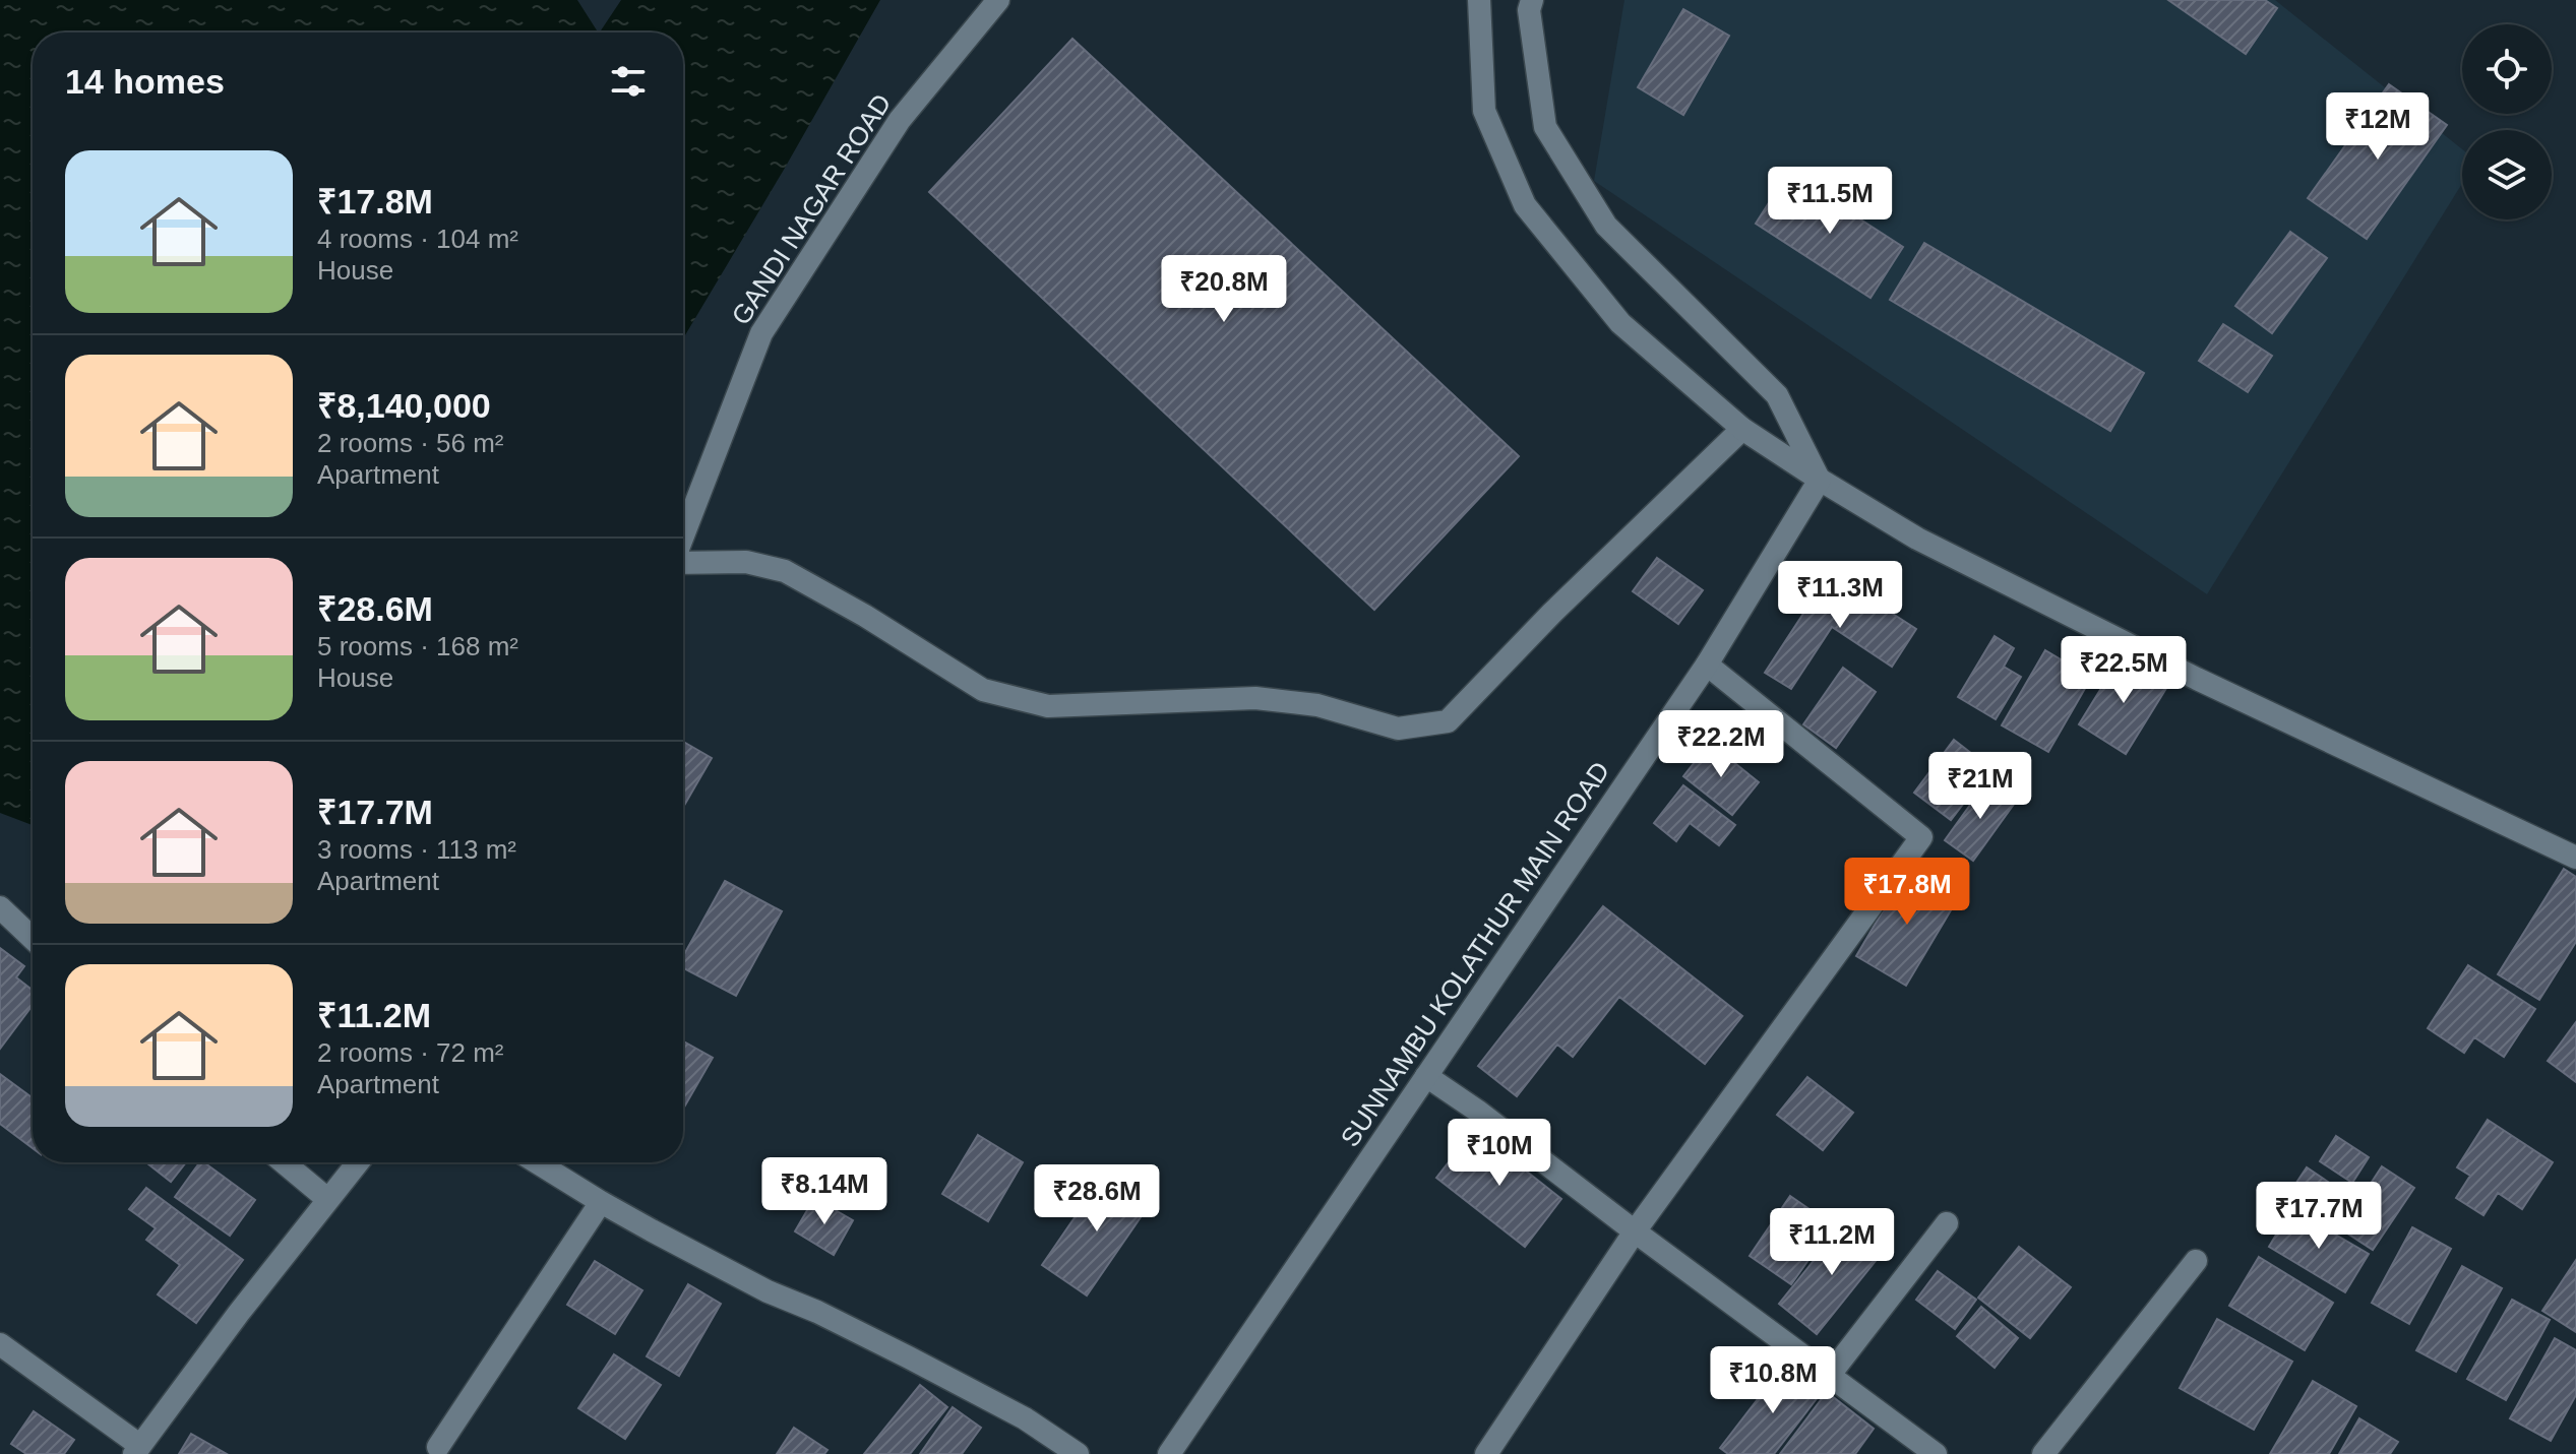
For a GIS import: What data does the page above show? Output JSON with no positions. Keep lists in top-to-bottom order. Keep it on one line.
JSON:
{"streets":{"street":["GANDI NAGAR ROAD","SUNNAMBU KOLATHUR MAIN ROAD"]},"page":{"heading":"14 homes","price":["₹12M","₹11.5M","₹20.8M","₹11.3M","₹22.5M","₹22.2M","₹21M","₹17.8M","₹10M","₹8.14M","₹28.6M","₹17.7M","₹11.2M","₹10.8M"],"list":[{"name":"₹17.8M","note":"4 rooms · 104 m² · House"},{"name":"₹8,140,000","note":"2 rooms · 56 m² · Apartment"},{"name":"₹28.6M","note":"5 rooms · 168 m² · House"},{"name":"₹17.7M","note":"3 rooms · 113 m² · Apartment"},{"name":"₹11.2M","note":"2 rooms · 72 m² · Apartment"}]}}
